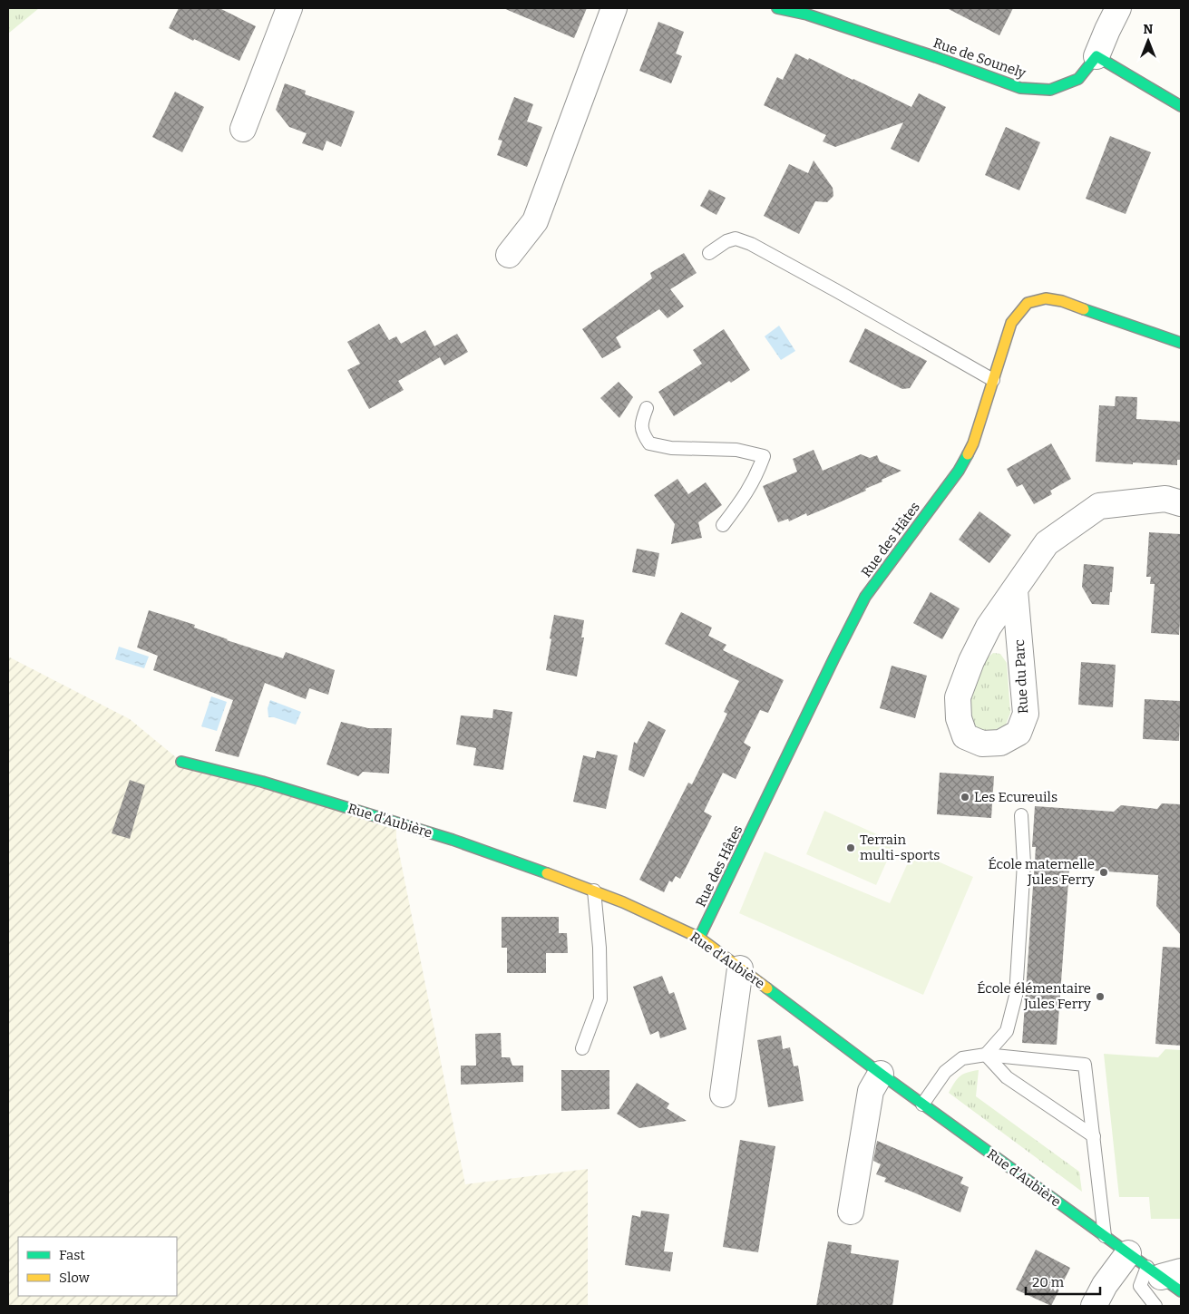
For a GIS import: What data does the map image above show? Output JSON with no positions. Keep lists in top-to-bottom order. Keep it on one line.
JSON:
{"streets":{"street":["Rue de Sounely","Rue des Hâtes","Rue du Parc","Rue d'Aubière"]},"crossings":[["Rue des Hâtes","Rue d'Aubière"]],"places":["Les Ecureuils","Terrain multi-sports","École maternelle Jules Ferry","École élémentaire Jules Ferry"],"legend":["Fast","Slow"],"scale_bar":"20 m","north":"top"}
